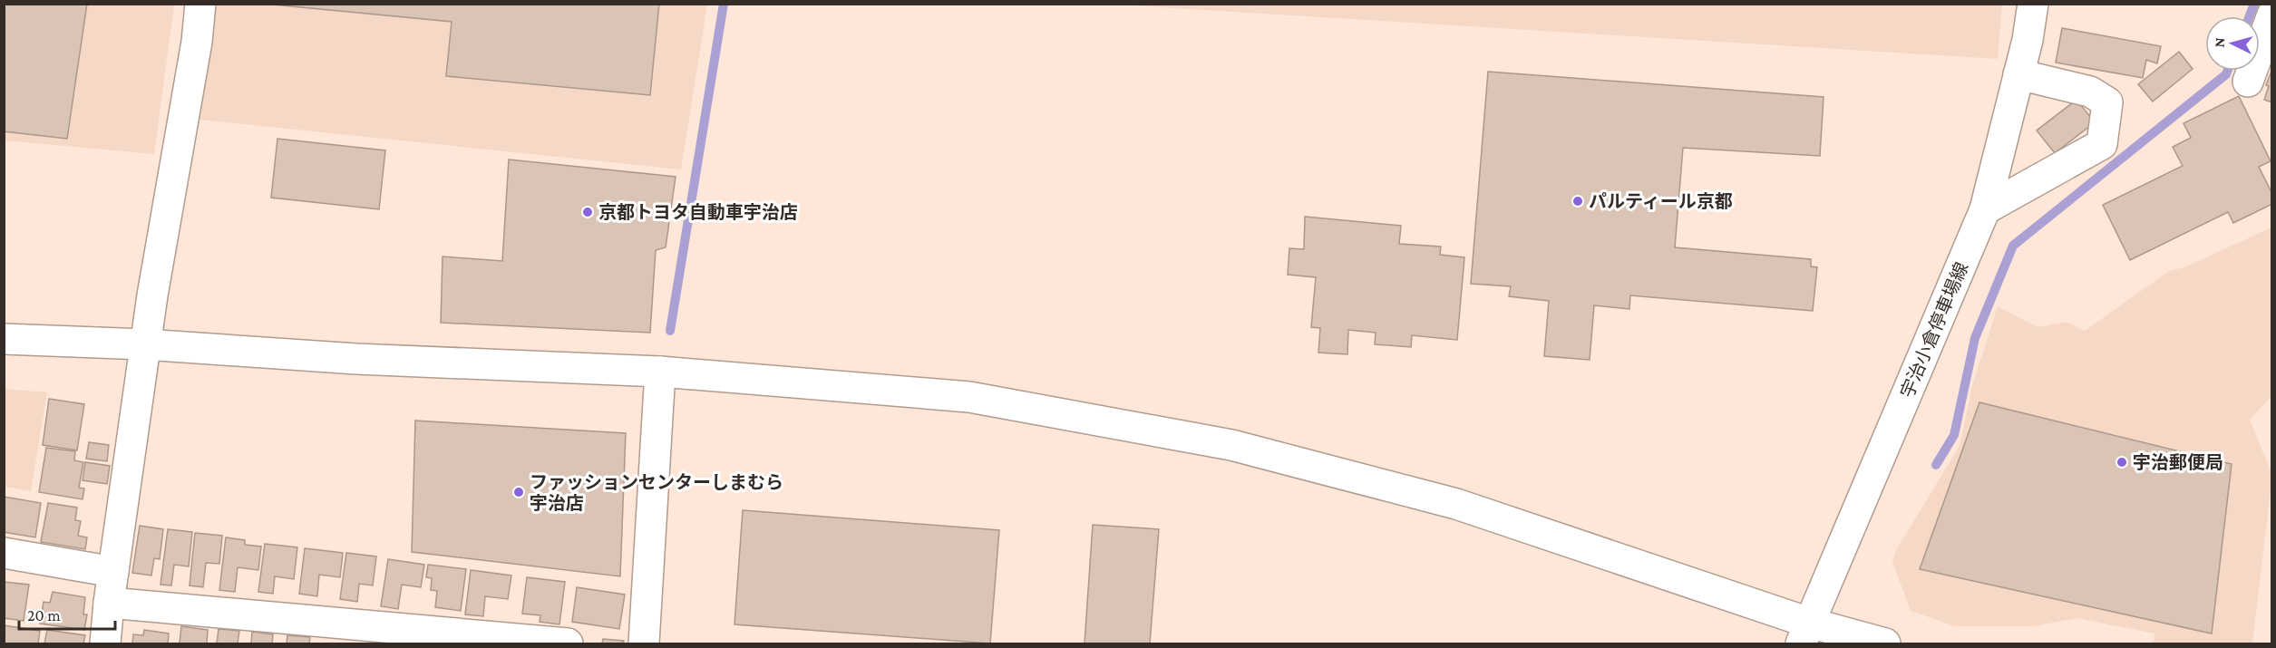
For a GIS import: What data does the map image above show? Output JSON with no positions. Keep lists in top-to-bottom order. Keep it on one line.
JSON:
{"streets":{"street":["宇治小倉停車場線"]},"places":["パルティール京都","京都トヨタ自動車宇治店","宇治郵便局","ファッションセンターしまむら 宇治店"],"scale_bar":"20 m","north":"left"}
